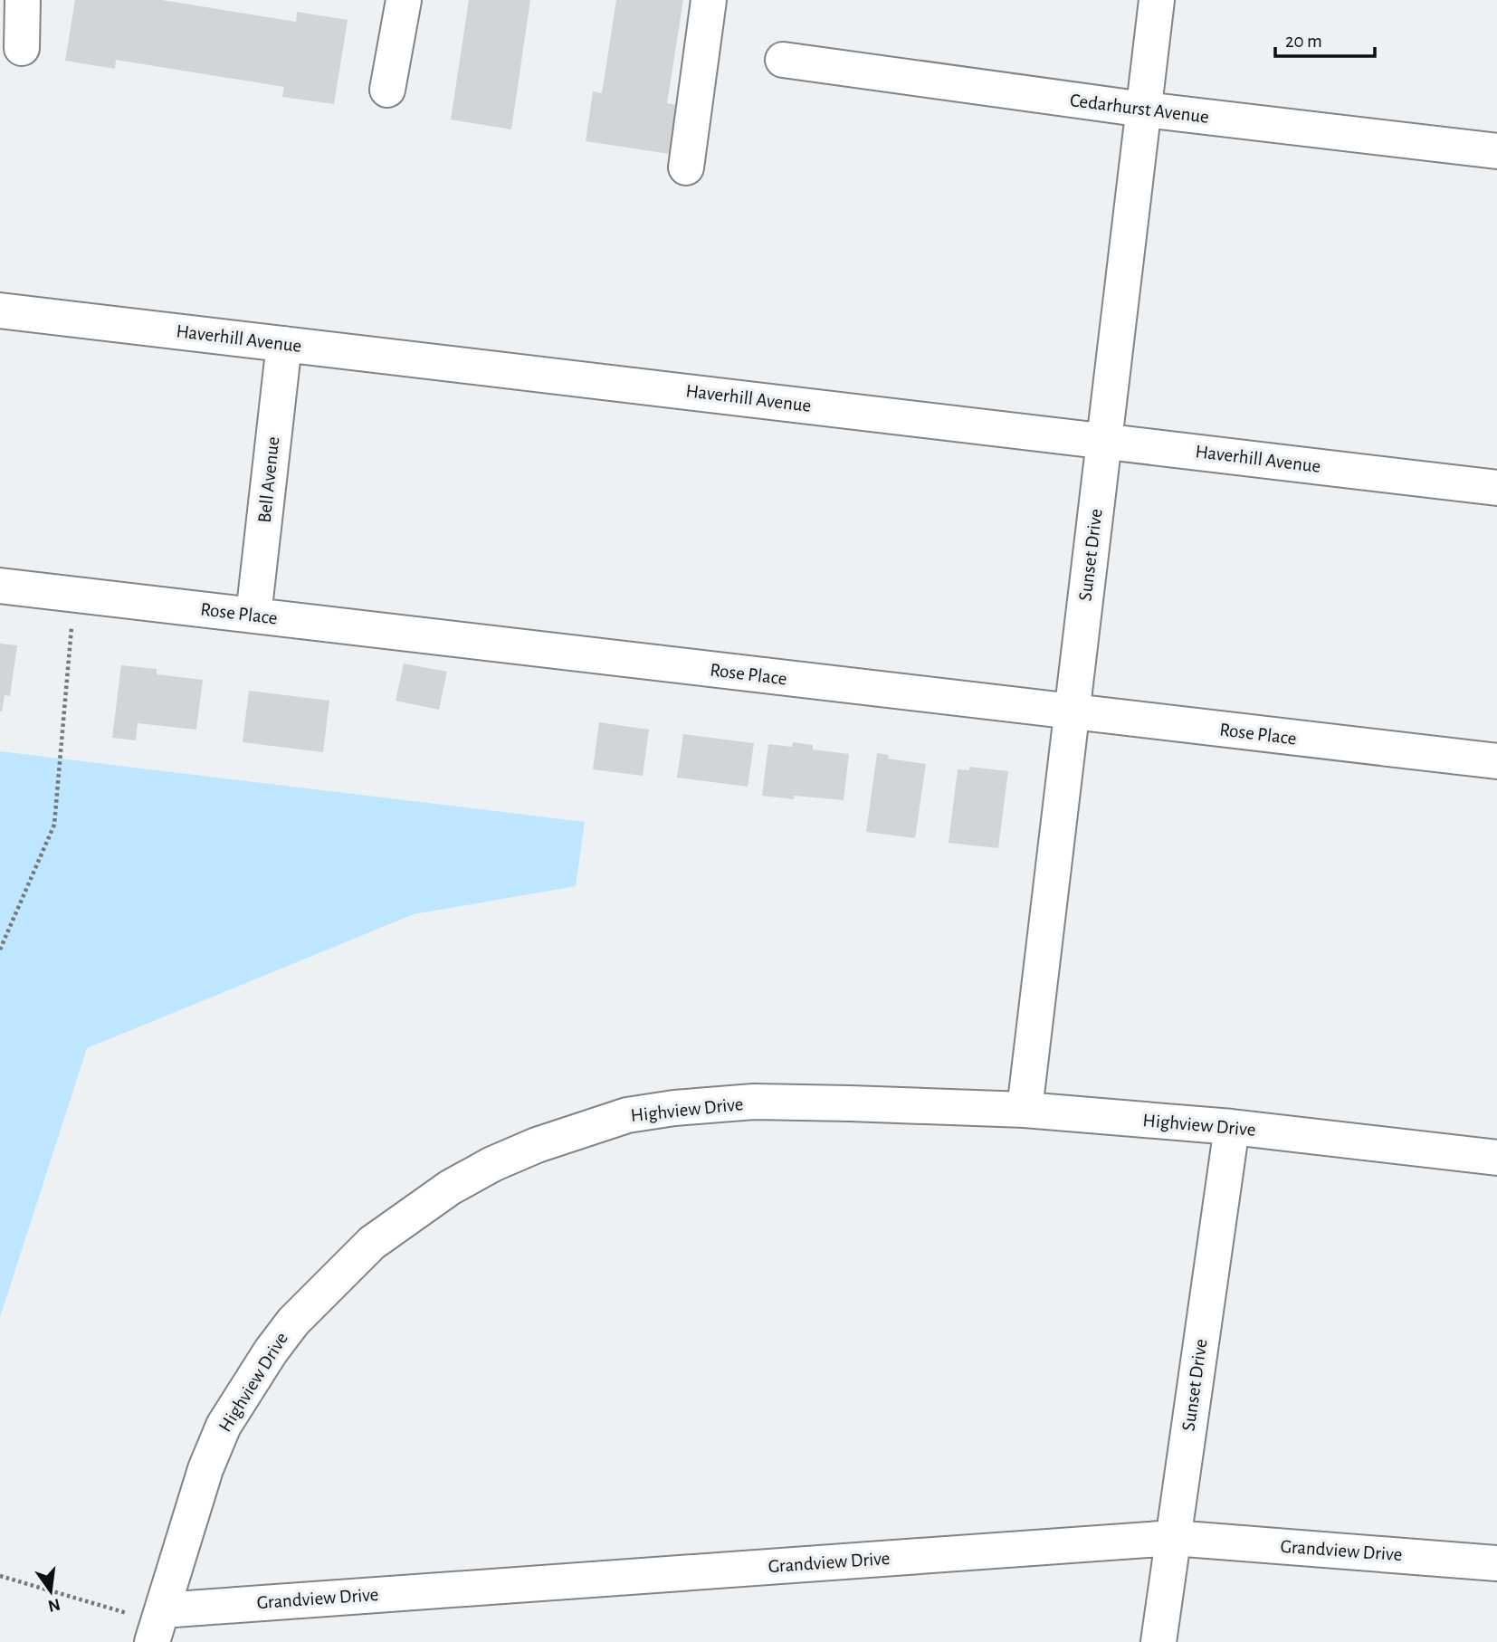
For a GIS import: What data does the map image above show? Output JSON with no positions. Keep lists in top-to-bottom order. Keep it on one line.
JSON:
{"streets":{"street":["Cedarhurst Avenue","Haverhill Avenue","Bell Avenue","Sunset Drive","Rose Place","Highview Drive","Grandview Drive"]},"crossings":[["Cedarhurst Avenue","Sunset Drive"],["Haverhill Avenue","Bell Avenue"],["Haverhill Avenue","Sunset Drive"],["Bell Avenue","Rose Place"],["Sunset Drive","Rose Place"],["Sunset Drive","Highview Drive"],["Sunset Drive","Grandview Drive"],["Highview Drive","Grandview Drive"]],"scale_bar":"20 m","north":"bottom"}
